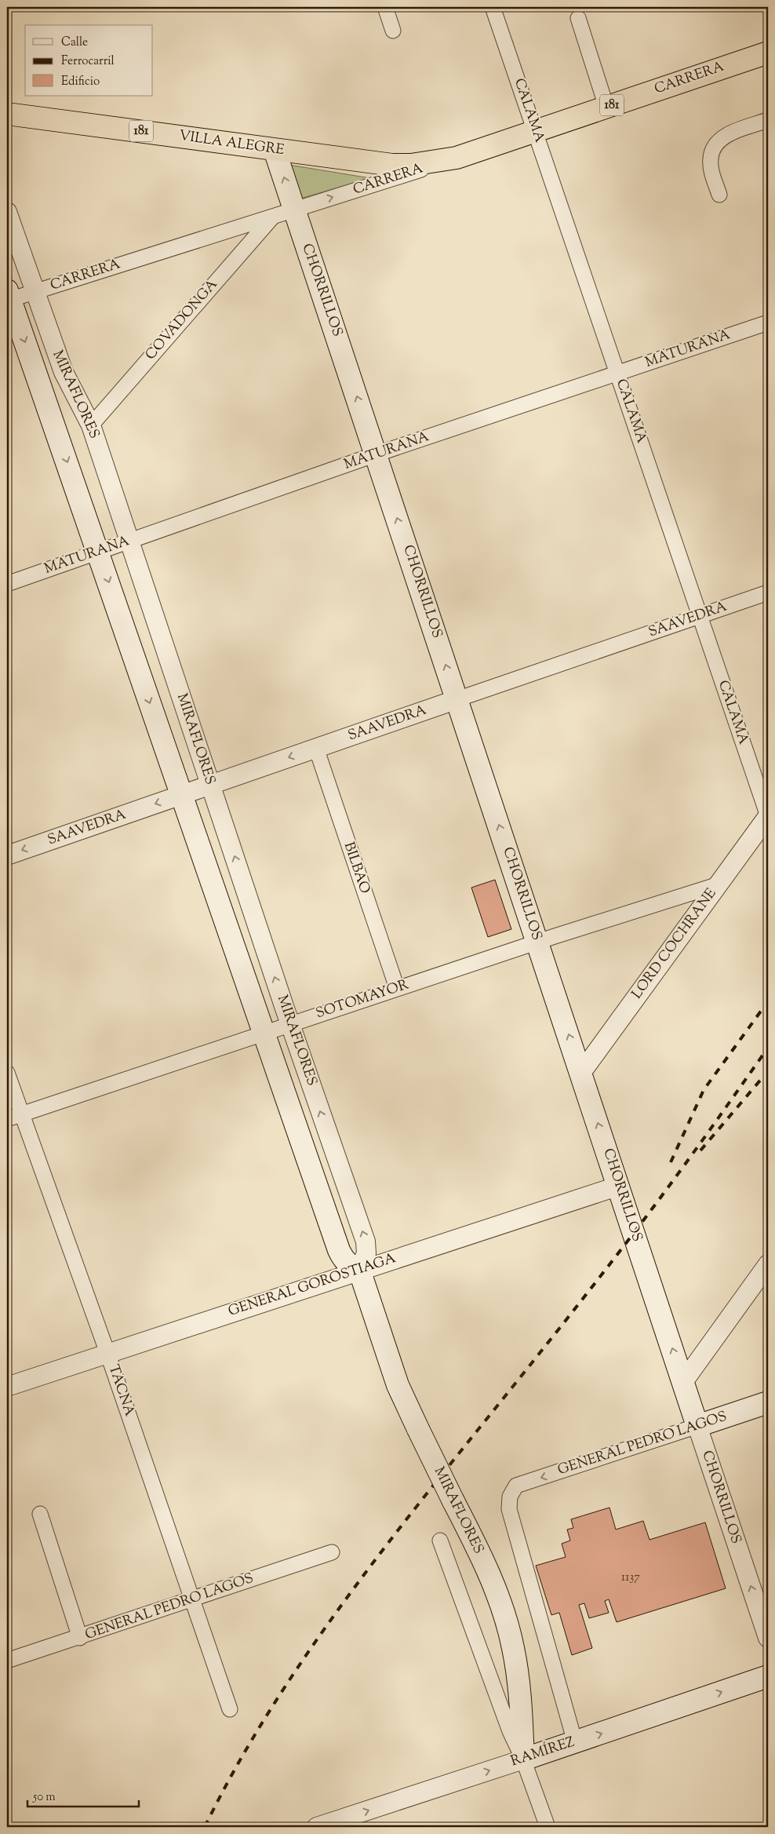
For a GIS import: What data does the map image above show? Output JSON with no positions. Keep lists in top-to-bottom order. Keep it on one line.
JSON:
{"streets":{"highway":["CARRERA","181","VILLA ALEGRE"],"main road":["CHORRILLOS","MIRAFLORES","GENERAL PEDRO LAGOS","RAMÍREZ"],"street":["CALAMA","COVADONGA","MATURANA","SAAVEDRA","BILBAO","LORD COCHRANE","SOTOMAYOR","GENERAL GOROSTIAGA","TACNA"]},"crossings":[["CARRERA","CALAMA"],["CARRERA","VILLA ALEGRE"],["CARRERA","CHORRILLOS"],["CARRERA","COVADONGA"],["CARRERA","MIRAFLORES"],["CALAMA","MATURANA"],["CALAMA","SAAVEDRA"],["CALAMA","LORD COCHRANE"],["VILLA ALEGRE","CHORRILLOS"],["CHORRILLOS","MATURANA"],["CHORRILLOS","SAAVEDRA"],["CHORRILLOS","LORD COCHRANE"],["CHORRILLOS","SOTOMAYOR"],["CHORRILLOS","GENERAL GOROSTIAGA"],["CHORRILLOS","GENERAL PEDRO LAGOS"],["COVADONGA","MIRAFLORES"],["MATURANA","MIRAFLORES"],["MIRAFLORES","SAAVEDRA"],["MIRAFLORES","SOTOMAYOR"],["MIRAFLORES","GENERAL GOROSTIAGA"],["MIRAFLORES","RAMÍREZ"],["SAAVEDRA","BILBAO"],["BILBAO","SOTOMAYOR"],["LORD COCHRANE","SOTOMAYOR"],["SOTOMAYOR","TACNA"],["GENERAL GOROSTIAGA","TACNA"],["TACNA","GENERAL PEDRO LAGOS"],["GENERAL PEDRO LAGOS","RAMÍREZ"]],"one_way":["CHORRILLOS","SAAVEDRA","RAMÍREZ"],"house_numbers":["1137"],"legend":["Calle","Ferrocarril","Edificio"],"scale_bar":"50 m"}
